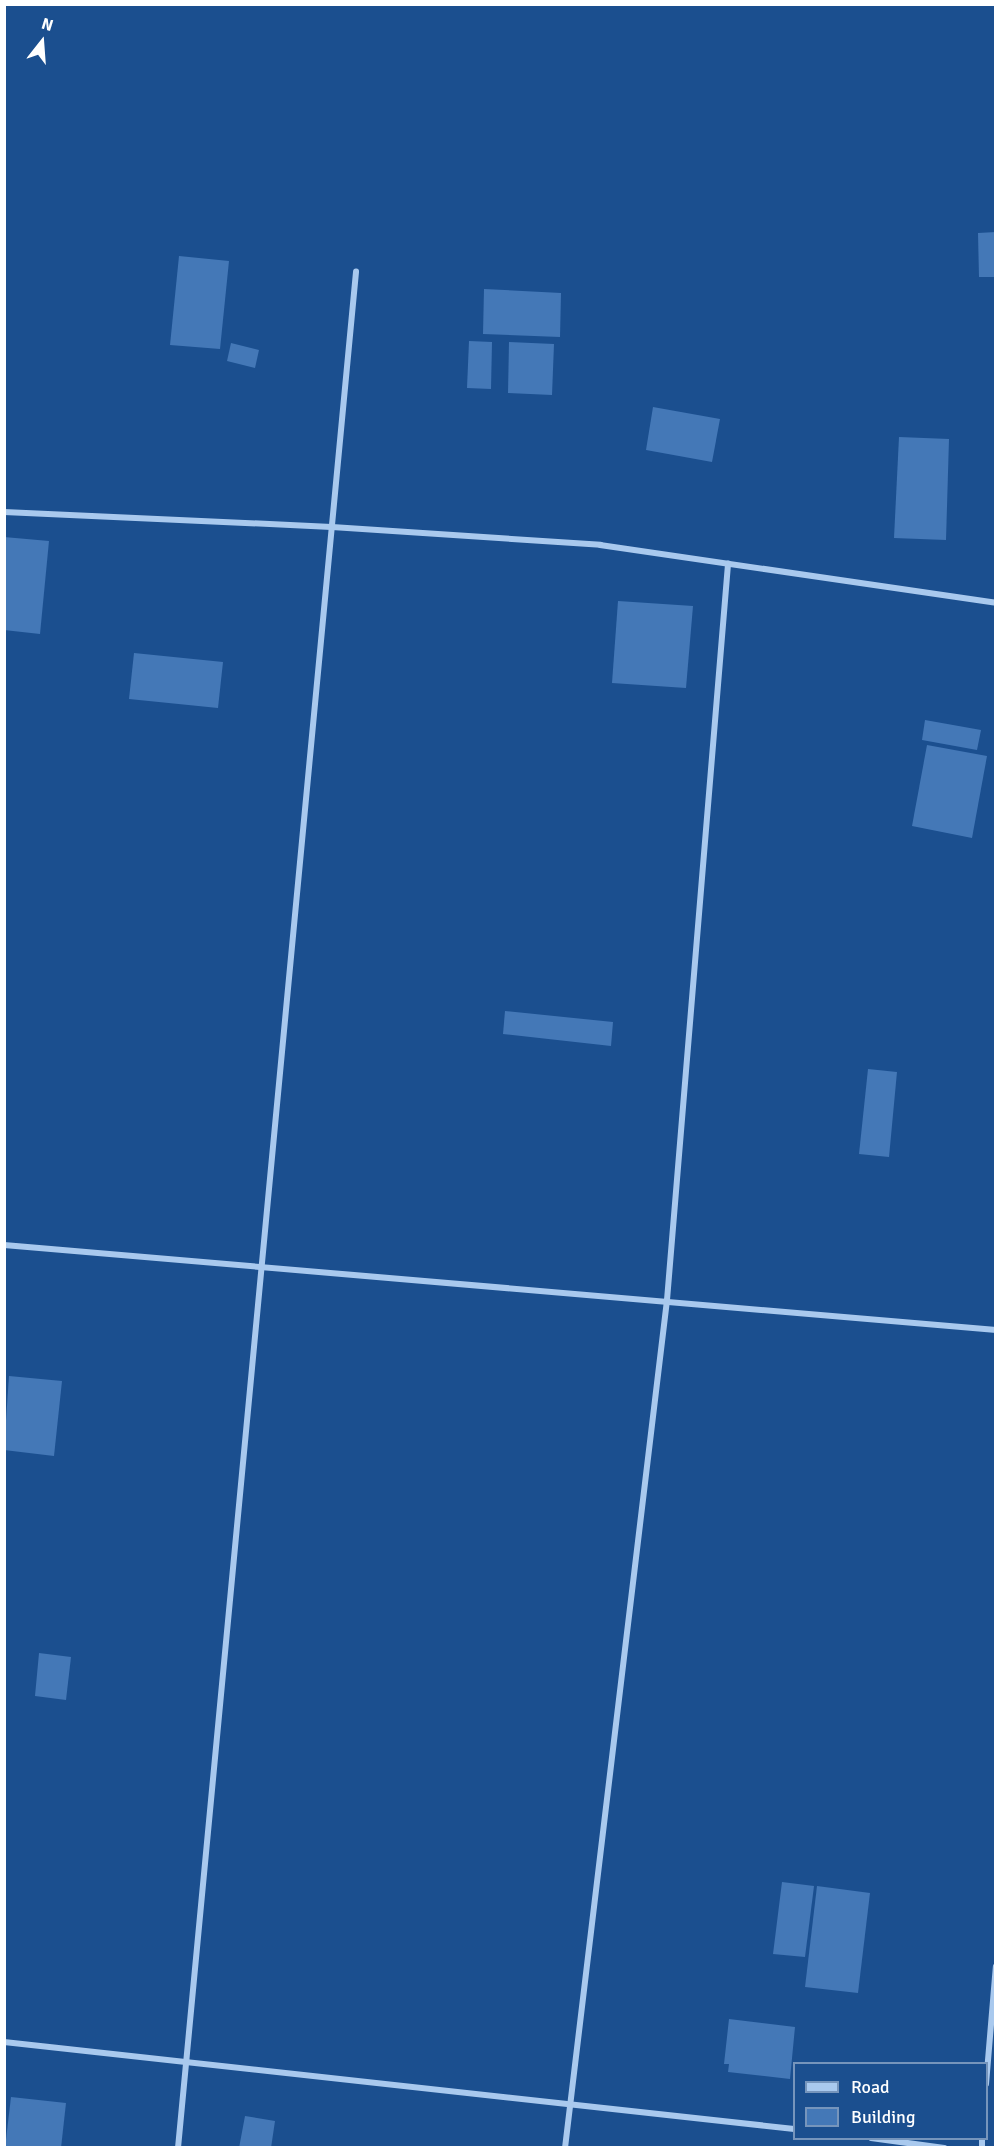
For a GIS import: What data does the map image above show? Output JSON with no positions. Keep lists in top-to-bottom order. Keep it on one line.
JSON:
{"legend":["Road","Building"],"north":"top"}
